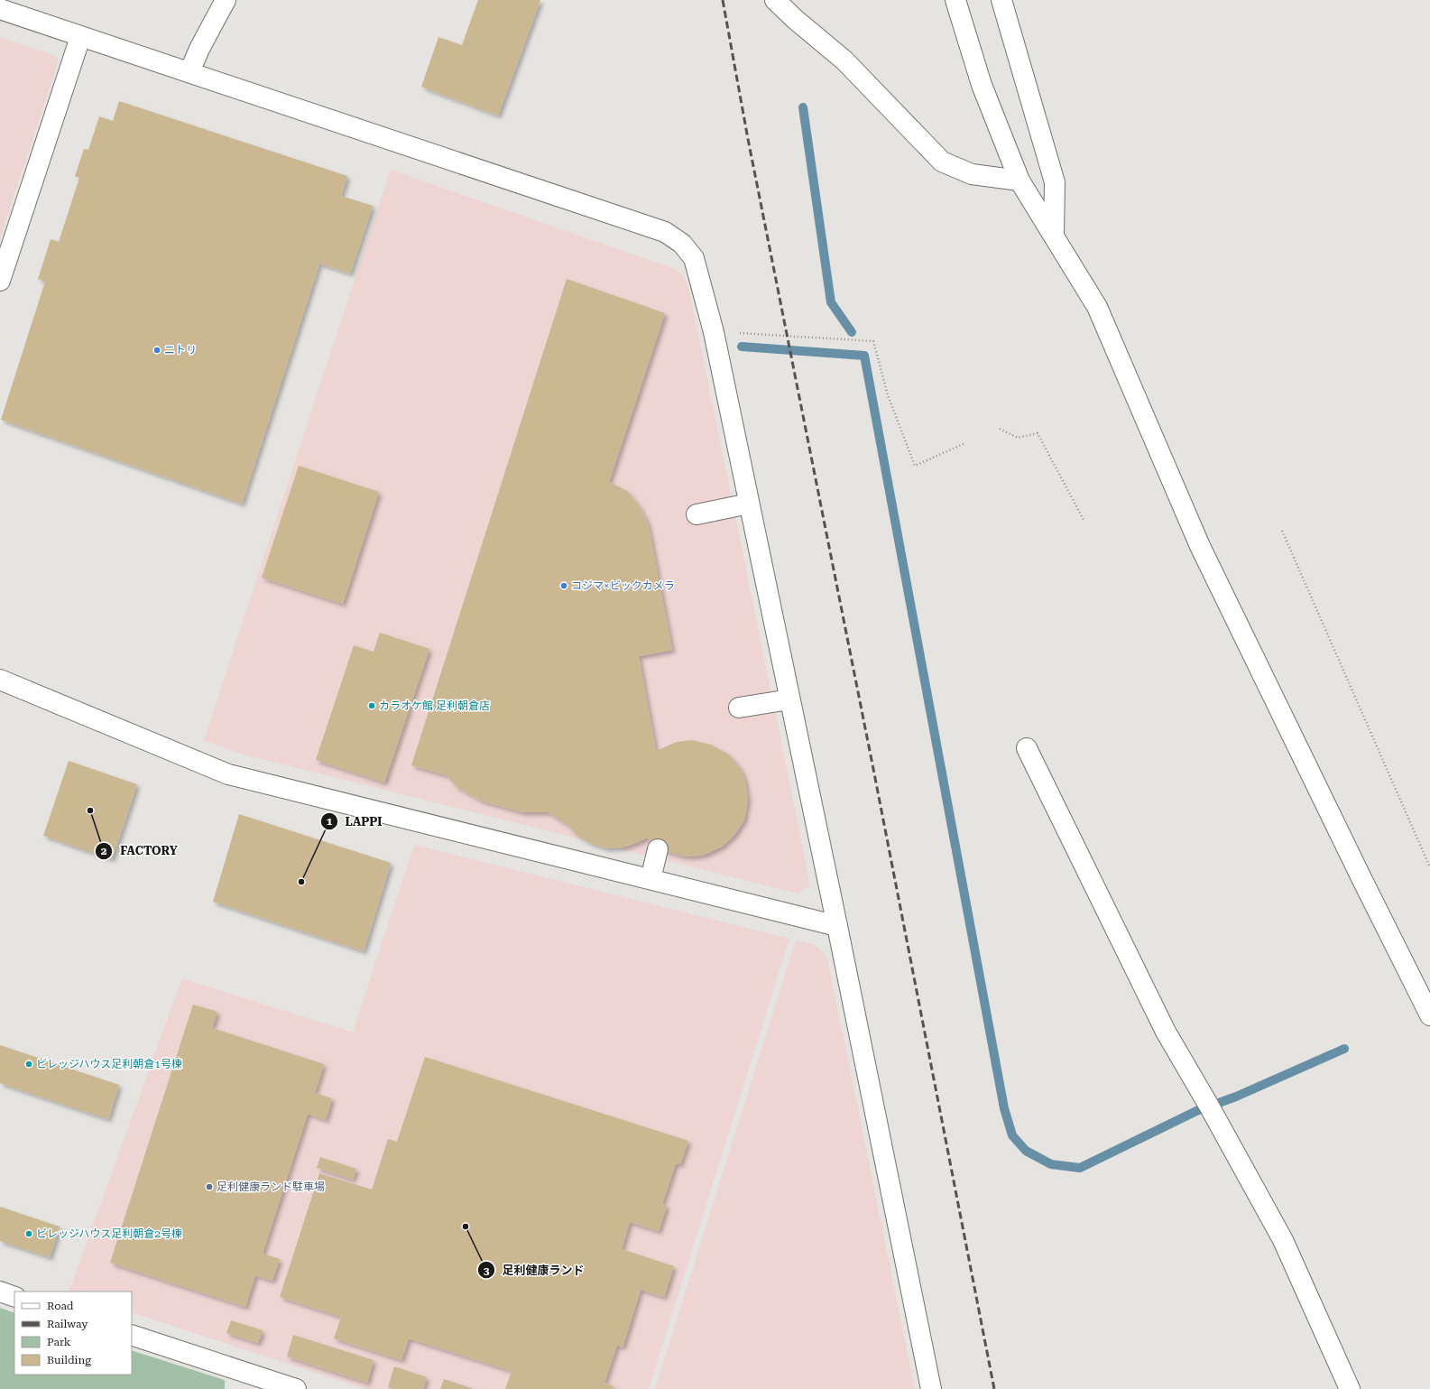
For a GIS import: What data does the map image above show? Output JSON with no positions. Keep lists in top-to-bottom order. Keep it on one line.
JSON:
{"places":["ニトリ","コジマ×ビックカメラ","カラオケ館 足利朝倉店","FACTORY","LAPPI","ビレッジハウス足利朝倉1号棟","足利健康ランド駐車場","足利健康ランド","ビレッジハウス足利朝倉2号棟"],"legend":["Road","Railway","Park","Building"]}
